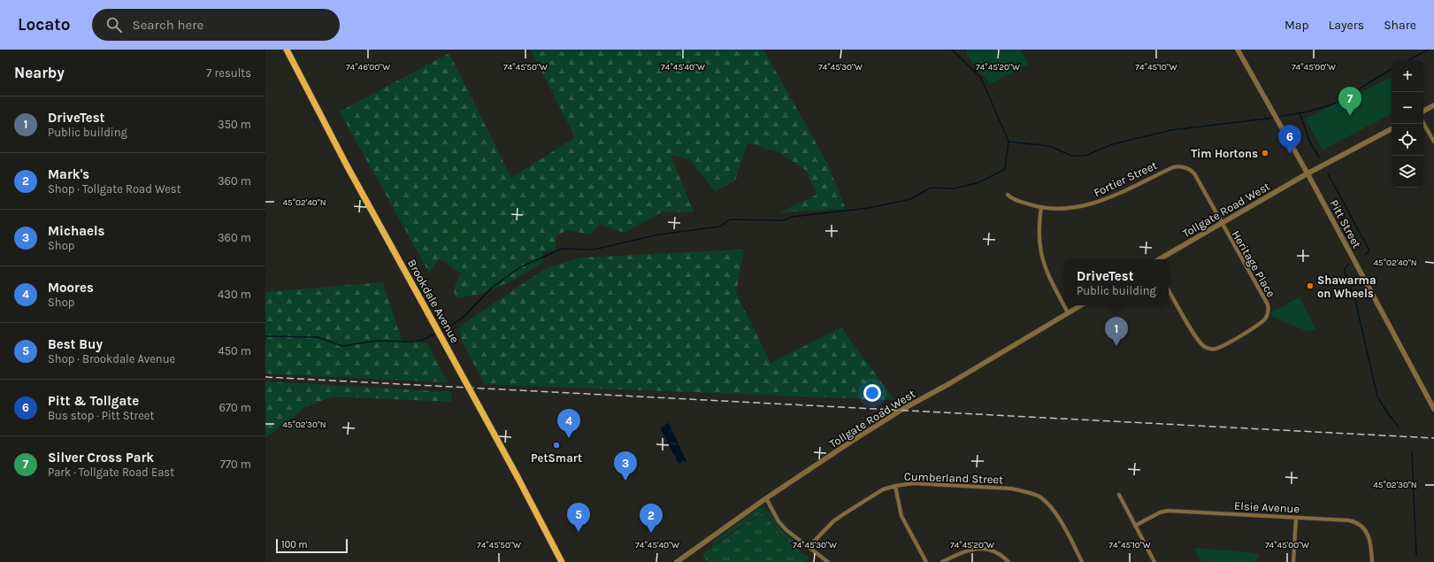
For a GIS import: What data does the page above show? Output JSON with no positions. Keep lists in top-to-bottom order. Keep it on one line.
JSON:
{"streets":{"main road":["Brookdale Avenue"],"street":["Fortier Street","Tollgate Road West","Pitt Street","Heritage Place","Cumberland Street","Elsie Avenue"]},"crossings":[["Fortier Street","Tollgate Road West"],["Fortier Street","Heritage Place"],["Tollgate Road West","Pitt Street"],["Tollgate Road West","Heritage Place"]],"places":["Tim Hortons","Shawarma on Wheels","PetSmart"],"scale_bar":"100 m","page":{"header":"Locato","search":"Search here","nav":["Map","Layers","Share"],"heading":["Nearby","7 results"],"map_buttons":["+","−"],"pins":["7","6","1","4","3","5","2"],"list":[{"mark":"1","name":"DriveTest","note":"Public building","value":"350 m"},{"mark":"2","name":"Mark's","note":"Shop · Tollgate Road West","value":"360 m"},{"mark":"3","name":"Michaels","note":"Shop","value":"360 m"},{"mark":"4","name":"Moores","note":"Shop","value":"430 m"},{"mark":"5","name":"Best Buy","note":"Shop · Brookdale Avenue","value":"450 m"},{"mark":"6","name":"Pitt & Tollgate","note":"Bus stop · Pitt Street","value":"670 m"},{"mark":"7","name":"Silver Cross Park","note":"Park · Tollgate Road East","value":"770 m"}],"popup":["DriveTest","Public building"],"scale":"100 m"},"coordinates":["74°46'00\"W","74°45'50\"W","74°45'40\"W","74°45'30\"W","74°45'20\"W","74°45'10\"W","74°45'00\"W","45°02'40\"N","45°02'30\"N"]}
